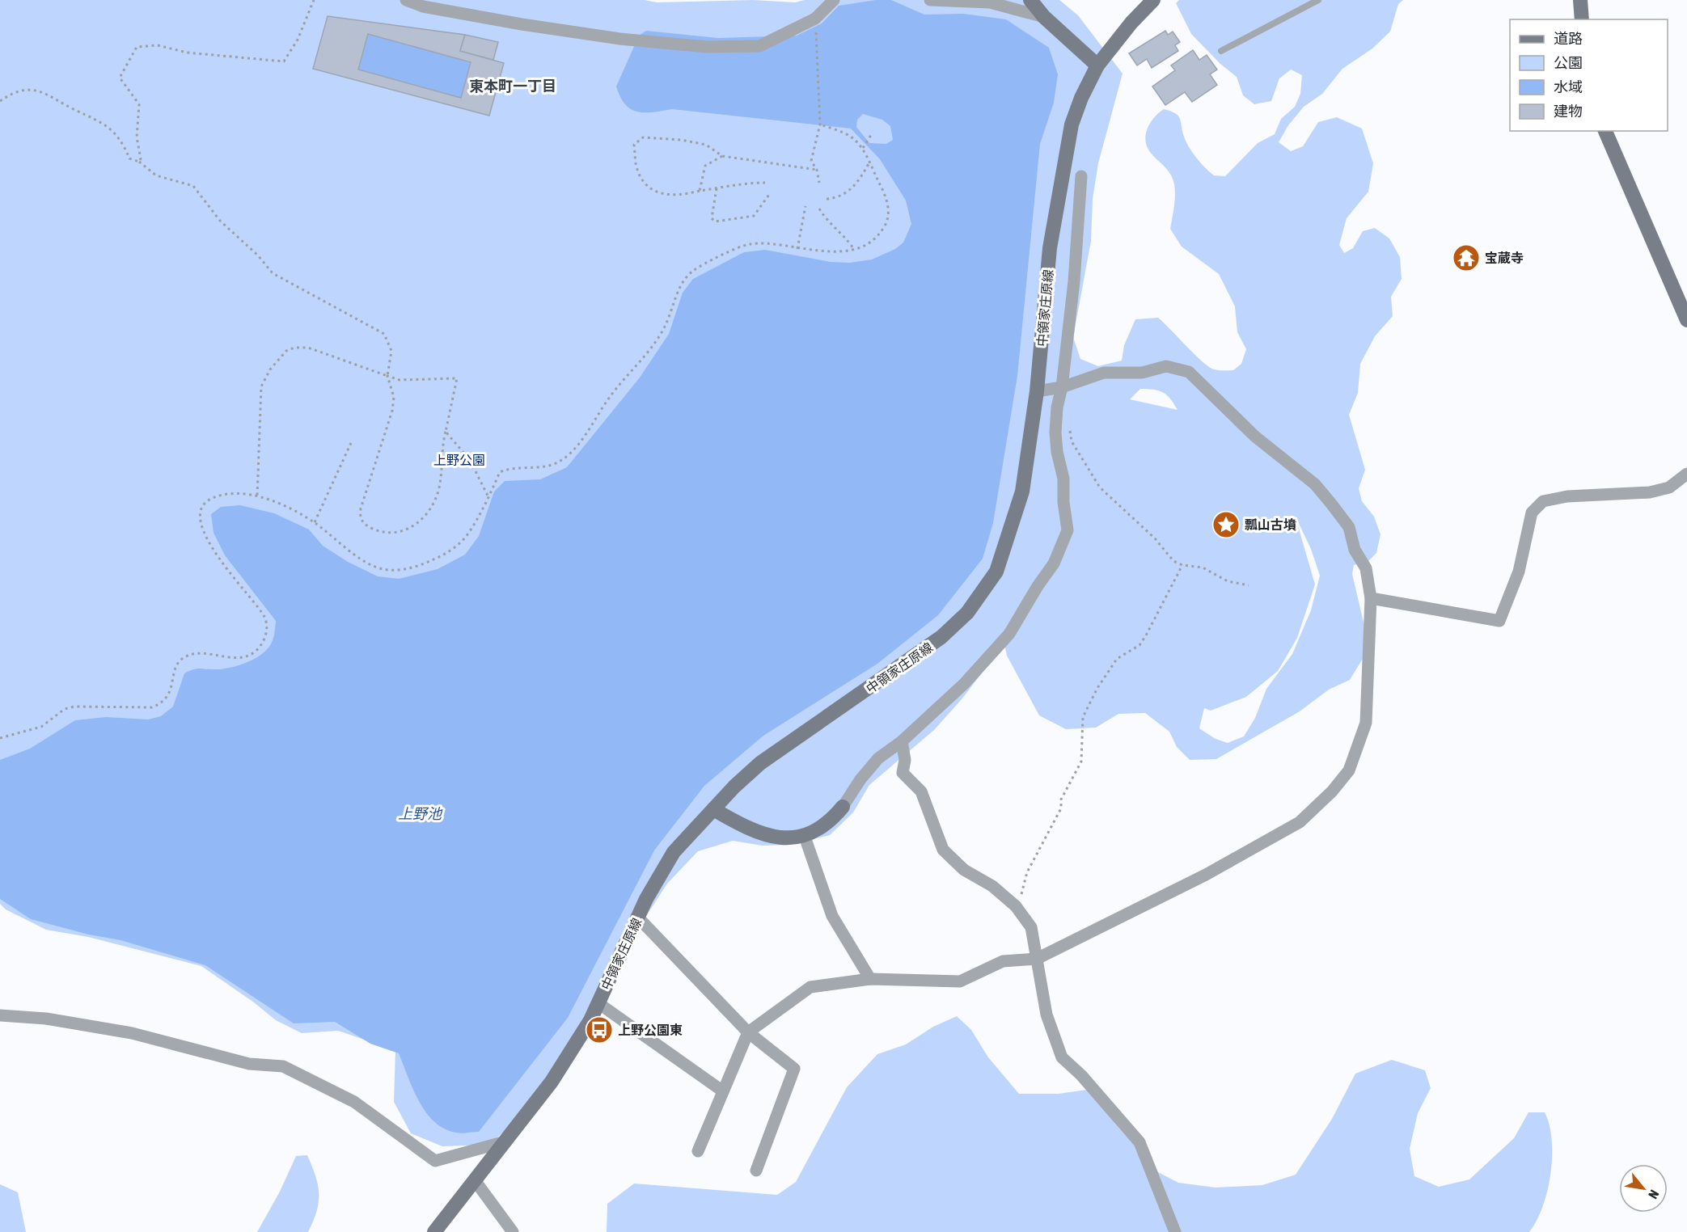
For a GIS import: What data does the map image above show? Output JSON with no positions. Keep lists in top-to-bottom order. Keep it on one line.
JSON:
{"streets":{"main road":["中領家庄原線"]},"districts":["東本町一丁目"],"water":["上野池"],"parks":["上野公園"],"places":{"temple":["宝蔵寺"],"place":["瓢山古墳"],"bus stop":["上野公園東"]},"legend":["道路","公園","水域","建物"],"north":"bottom right"}
